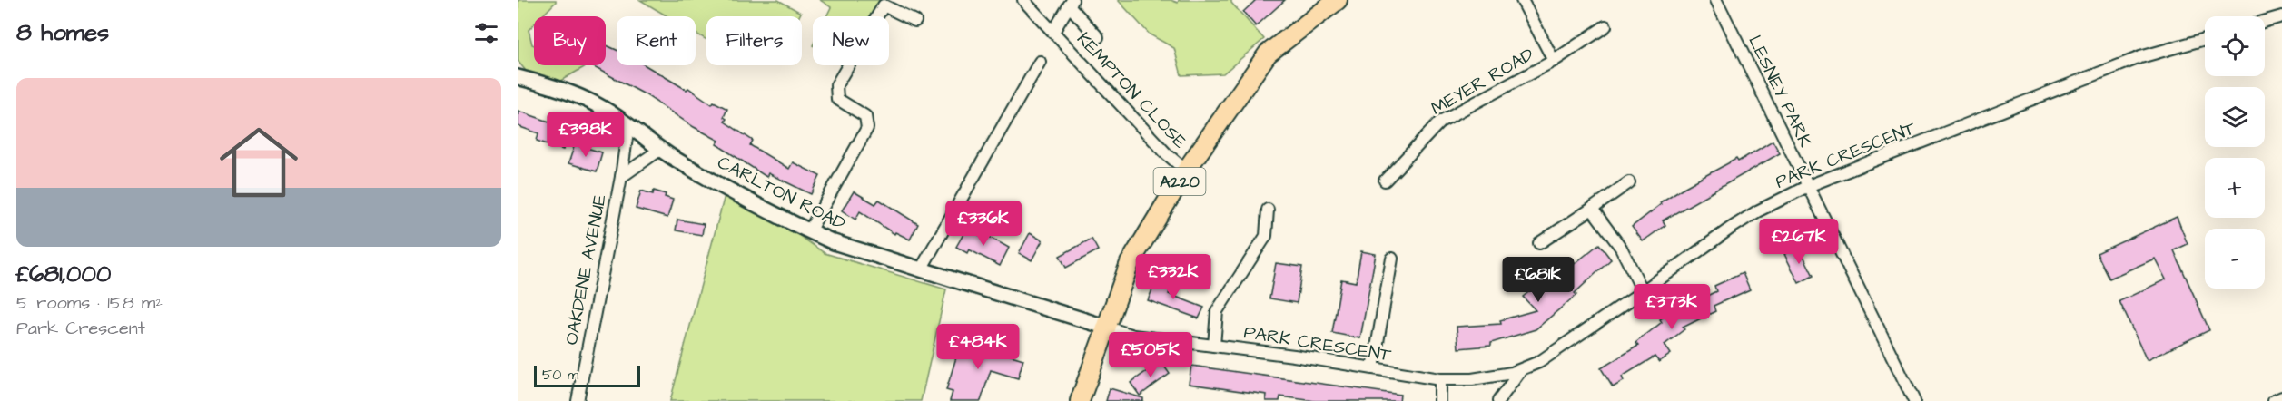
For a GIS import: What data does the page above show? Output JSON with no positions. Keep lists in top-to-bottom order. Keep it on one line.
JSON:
{"streets":{"main road":["A220"],"street":["MEYER ROAD","KEMPTON CLOSE","LESNEY PARK","PARK CRESCENT","CARLTON ROAD","OAKDENE AVENUE"]},"crossings":[["KEMPTON CLOSE","A220"],["LESNEY PARK","PARK CRESCENT"],["PARK CRESCENT","A220"],["PARK CRESCENT","CARLTON ROAD"],["A220","CARLTON ROAD"],["CARLTON ROAD","OAKDENE AVENUE"]],"scale_bar":"50 m","page":{"heading":"8 homes","map_buttons":["+","−"],"chip":["Buy","Rent","Filters","New"],"list":[{"name":"£681,000","note":"5 rooms · 158 m² · Park Crescent"}],"price":["£398K","£336K","£267K","£332K","£681K","£373K","£484K","£505K"],"scale":"50 m"}}
